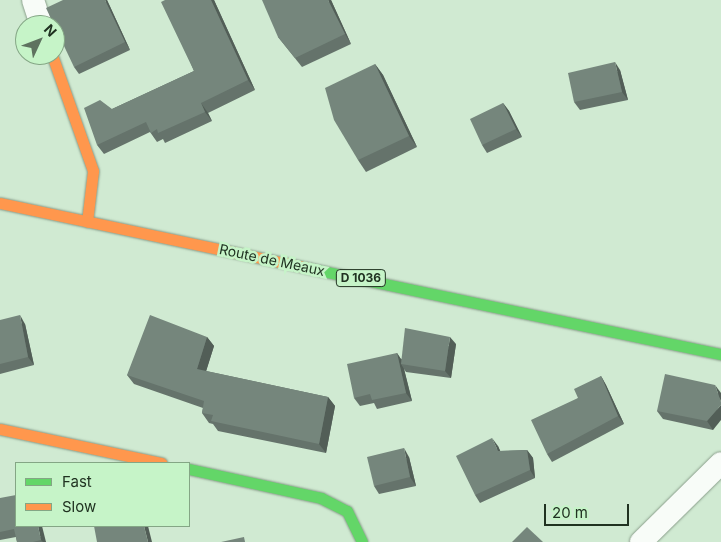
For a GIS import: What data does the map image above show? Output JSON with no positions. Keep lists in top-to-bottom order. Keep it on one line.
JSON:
{"streets":{"main road":["Route de Meaux","D 1036"]},"legend":["Fast","Slow"],"scale_bar":"20 m","north":"top right"}
